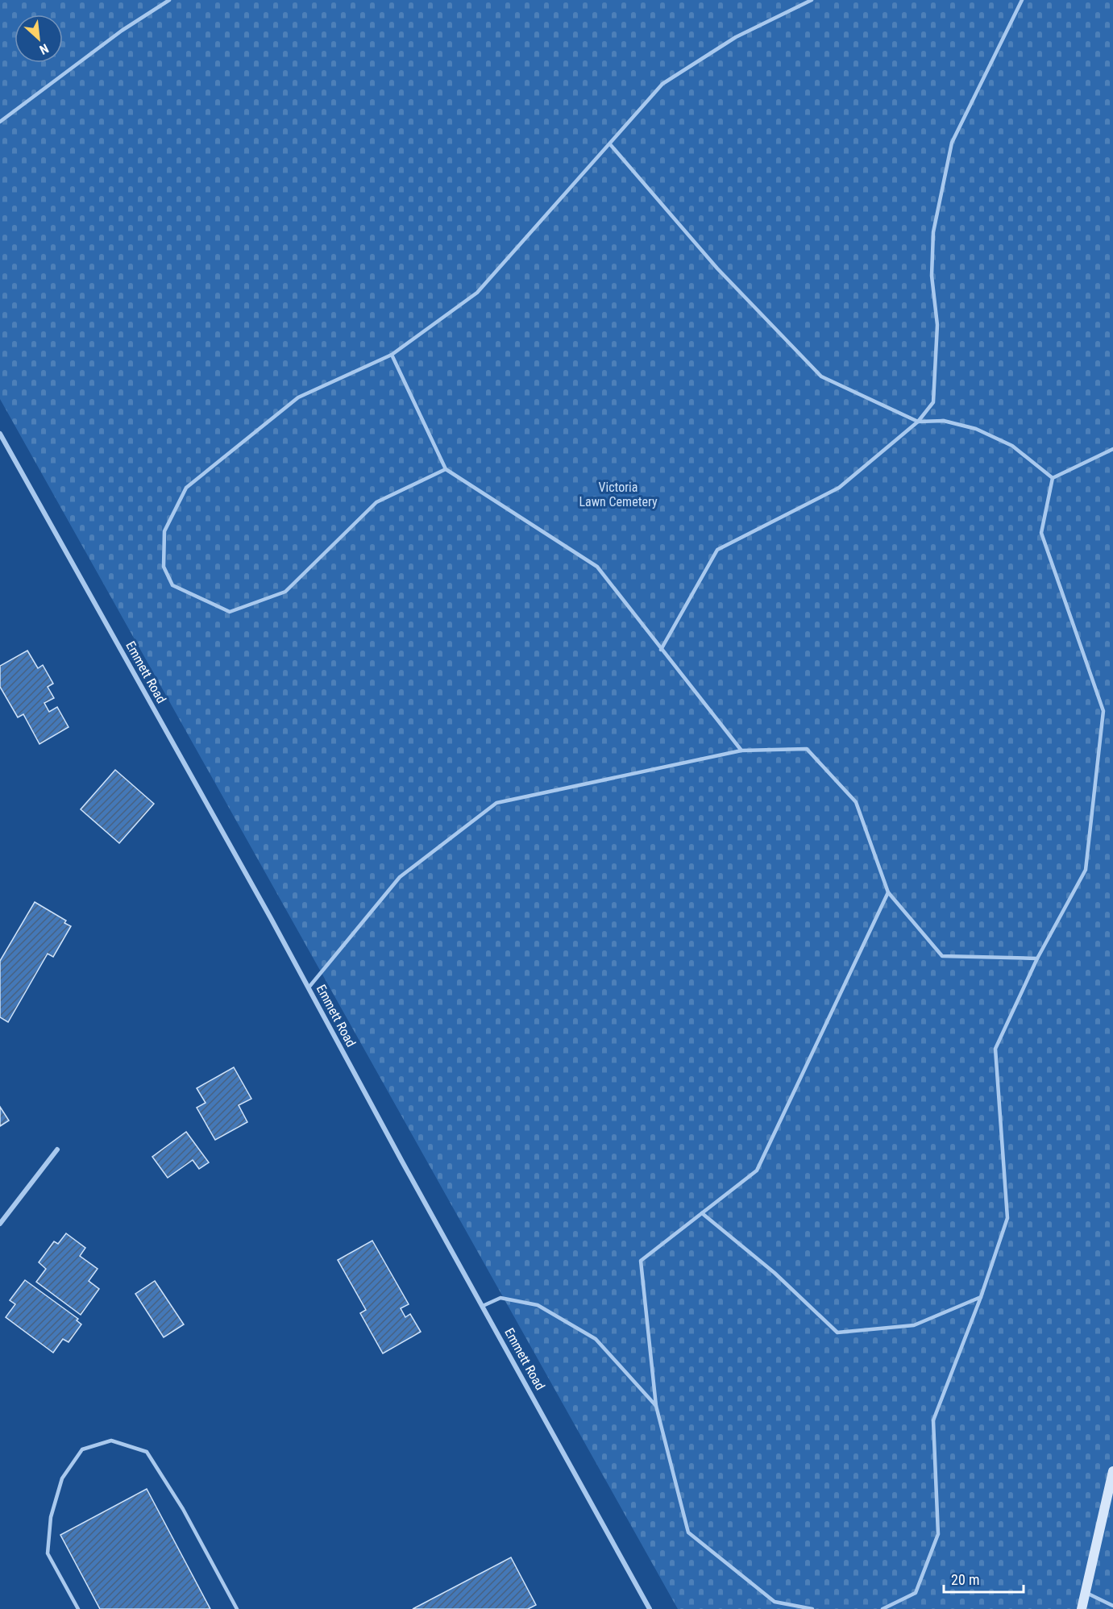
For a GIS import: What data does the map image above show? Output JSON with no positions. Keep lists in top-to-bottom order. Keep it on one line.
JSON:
{"streets":{"street":["Emmett Road"]},"parks":["Victoria Lawn Cemetery"],"scale_bar":"20 m","north":"bottom right"}
